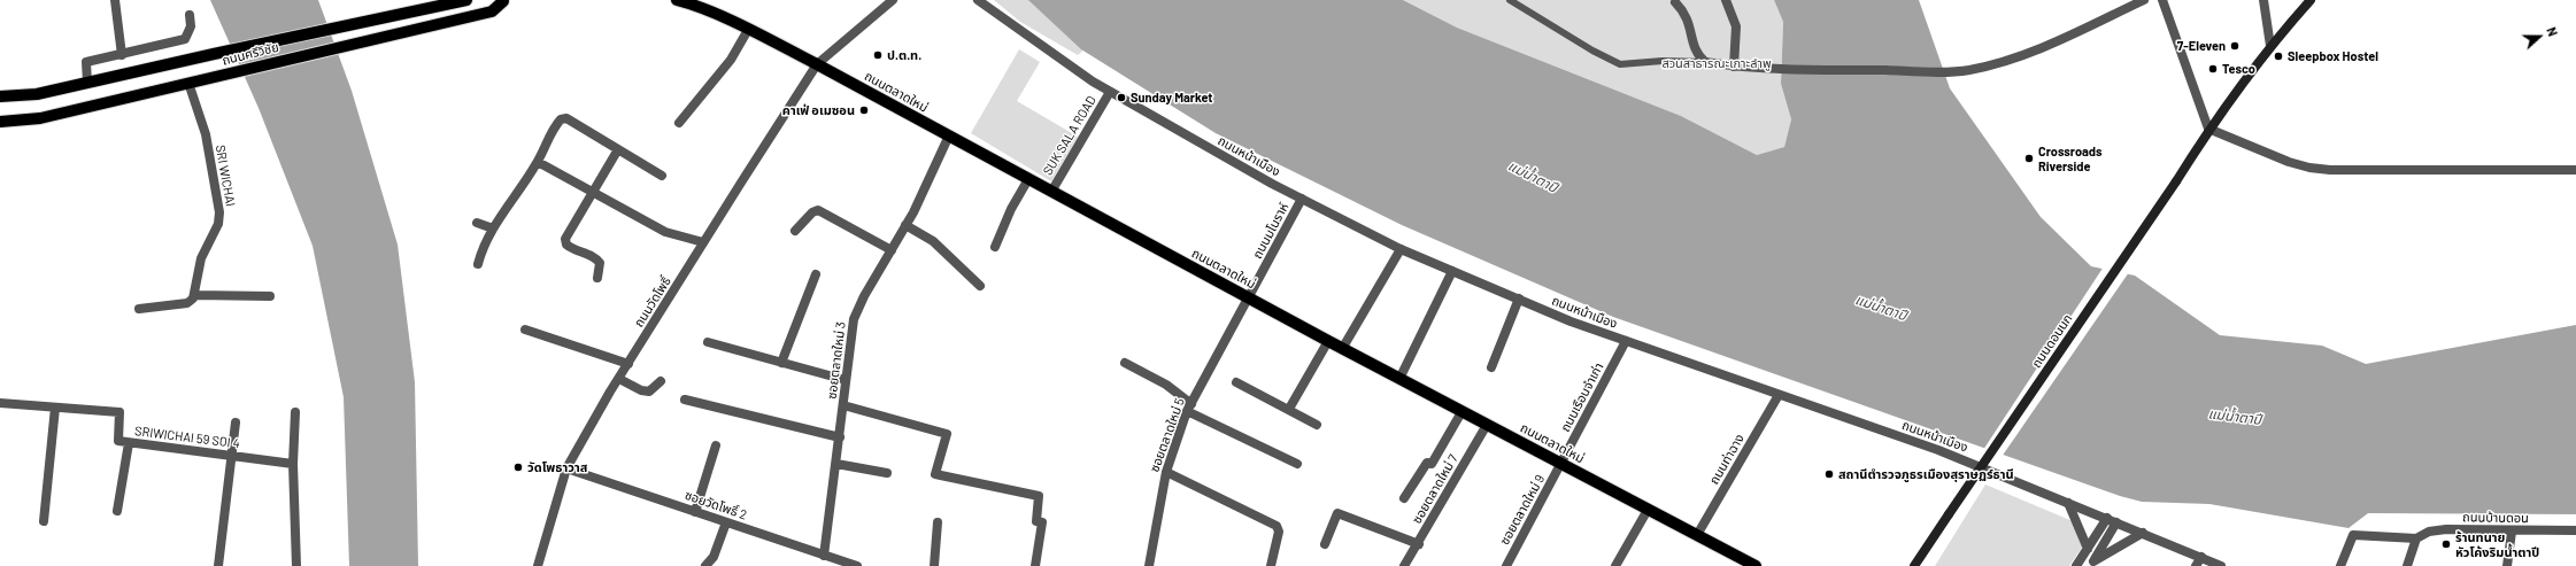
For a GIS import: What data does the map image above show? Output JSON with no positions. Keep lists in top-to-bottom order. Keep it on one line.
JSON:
{"streets":{"main road":["ถนนศรีวิชัย","ถนนตลาดใหม่","ถนนดอนนก"],"street":["SUK SALA ROAD","ถนนหน้าเมือง","SRI WICHAI","ถนนมโนราห์","ถนนวัดโพธิ์","ซอยตลาดใหม่ 3","ถนนเรือนจำเก่า","ซอยตลาดใหม่ 5","SRIWICHAI 59 SOI 4","ถนนท่าฉาง","ซอยตลาดใหม่ 7","ซอยวัดโพธิ์ 2","ซอยตลาดใหม่ 9","ถนนบ้านดอน"]},"crossings":[["ถนนศรีวิชัย","SRI WICHAI"],["ถนนตลาดใหม่","SUK SALA ROAD"],["ถนนตลาดใหม่","ถนนมโนราห์"],["ถนนตลาดใหม่","ถนนวัดโพธิ์"],["ถนนตลาดใหม่","ซอยตลาดใหม่ 3"],["ถนนตลาดใหม่","ถนนเรือนจำเก่า"],["ถนนตลาดใหม่","ซอยตลาดใหม่ 5"],["ถนนตลาดใหม่","ถนนท่าฉาง"],["ถนนตลาดใหม่","ซอยตลาดใหม่ 7"],["ถนนตลาดใหม่","ซอยตลาดใหม่ 9"],["SUK SALA ROAD","ถนนหน้าเมือง"],["ถนนหน้าเมือง","ถนนมโนราห์"],["ถนนหน้าเมือง","ถนนเรือนจำเก่า"],["ถนนหน้าเมือง","ถนนท่าฉาง"],["ถนนมโนราห์","ซอยตลาดใหม่ 5"],["ถนนวัดโพธิ์","ซอยวัดโพธิ์ 2"],["ซอยตลาดใหม่ 3","ซอยวัดโพธิ์ 2"],["ถนนเรือนจำเก่า","ซอยตลาดใหม่ 9"]],"water":["แม่น้ำตาปี"],"parks":["สวนสาธารณะเกาะลำพู"],"places":["7-Eleven","ป.ต.ท.","Sleepbox Hostel","Tesco","Sunday Market","คาเฟ่ อเมซอน","Crossroads Riverside","วัดโพธาวาส","สถานีตำรวจภูธรเมืองสุราษฏร์ธานี","ร้านทนาย หัวโค้งริมน้ำตาปี"],"north":"right"}
